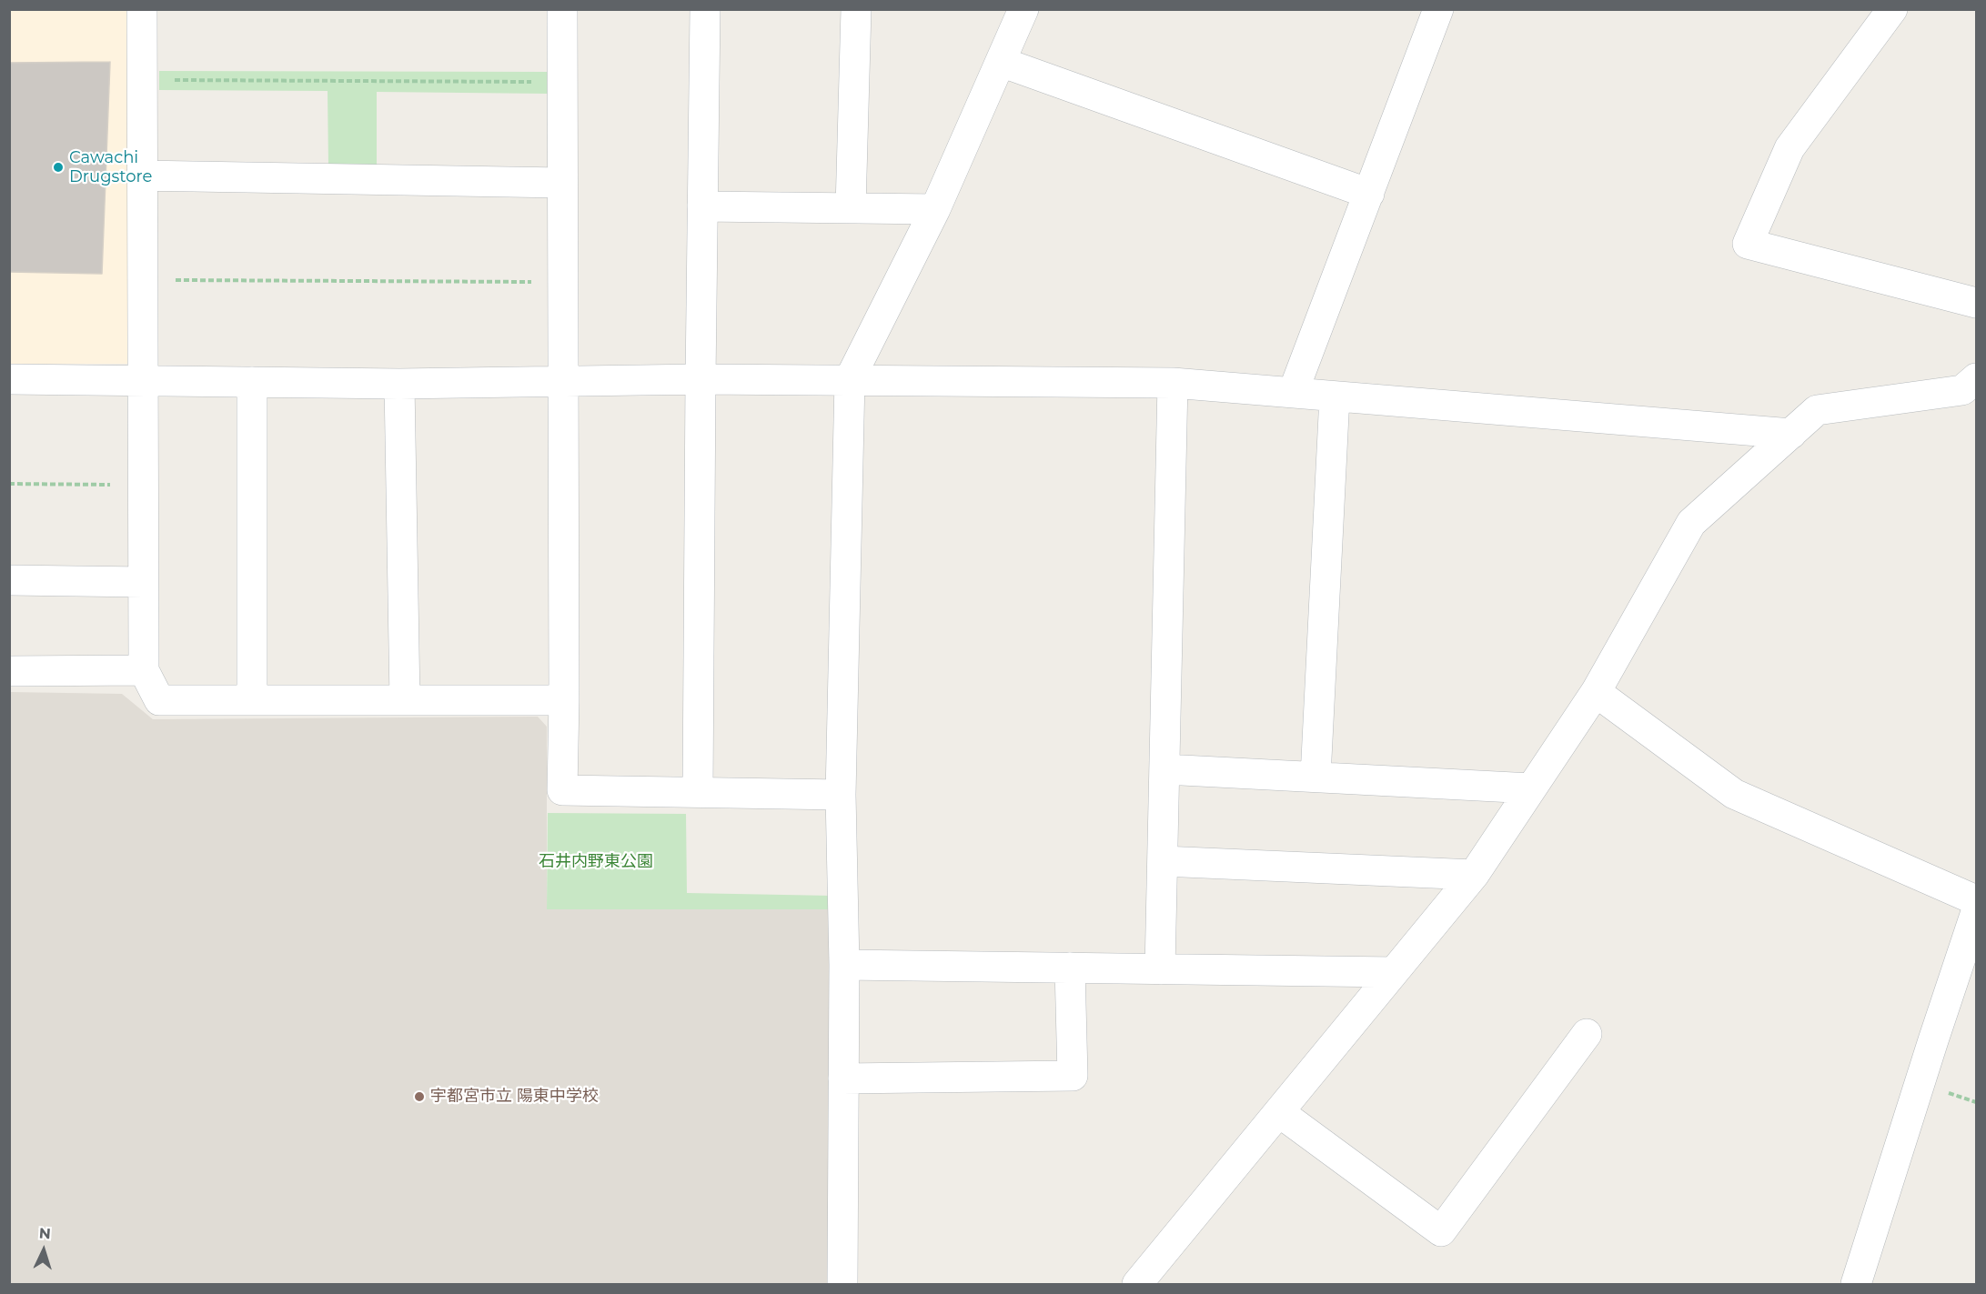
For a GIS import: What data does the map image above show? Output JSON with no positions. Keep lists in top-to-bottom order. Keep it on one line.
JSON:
{"parks":["石井内野東公園"],"places":["Cawachi Drugstore","宇都宮市立 陽東中学校"],"north":"top"}
